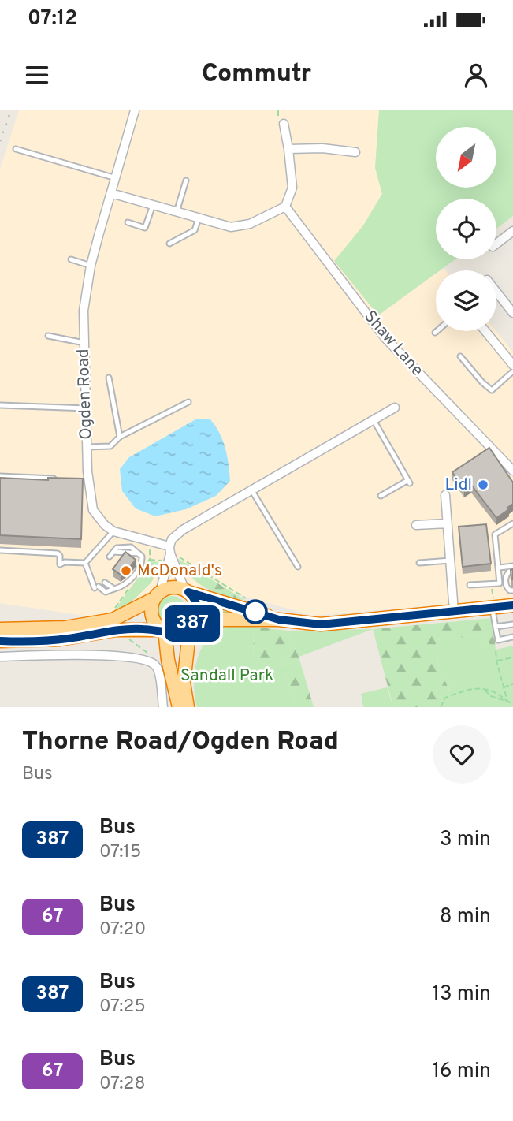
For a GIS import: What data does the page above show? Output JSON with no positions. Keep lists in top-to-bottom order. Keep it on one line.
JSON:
{"streets":{"street":["Shaw Lane","Ogden Road"]},"parks":["Sandall Park"],"places":["Lidl","McDonald's"],"lines":["bus line 387"],"north":"bottom left","page":{"status":"07:12","header":"Commutr","on_map":"387","heading":["Thorne Road/Ogden Road","Bus"],"list":[{"mark":"387","name":"Bus","note":"07:15","value":"3 min"},{"mark":"67","name":"Bus","note":"07:20","value":"8 min"},{"mark":"387","name":"Bus","note":"07:25","value":"13 min"},{"mark":"67","name":"Bus","note":"07:28","value":"16 min"}]}}
